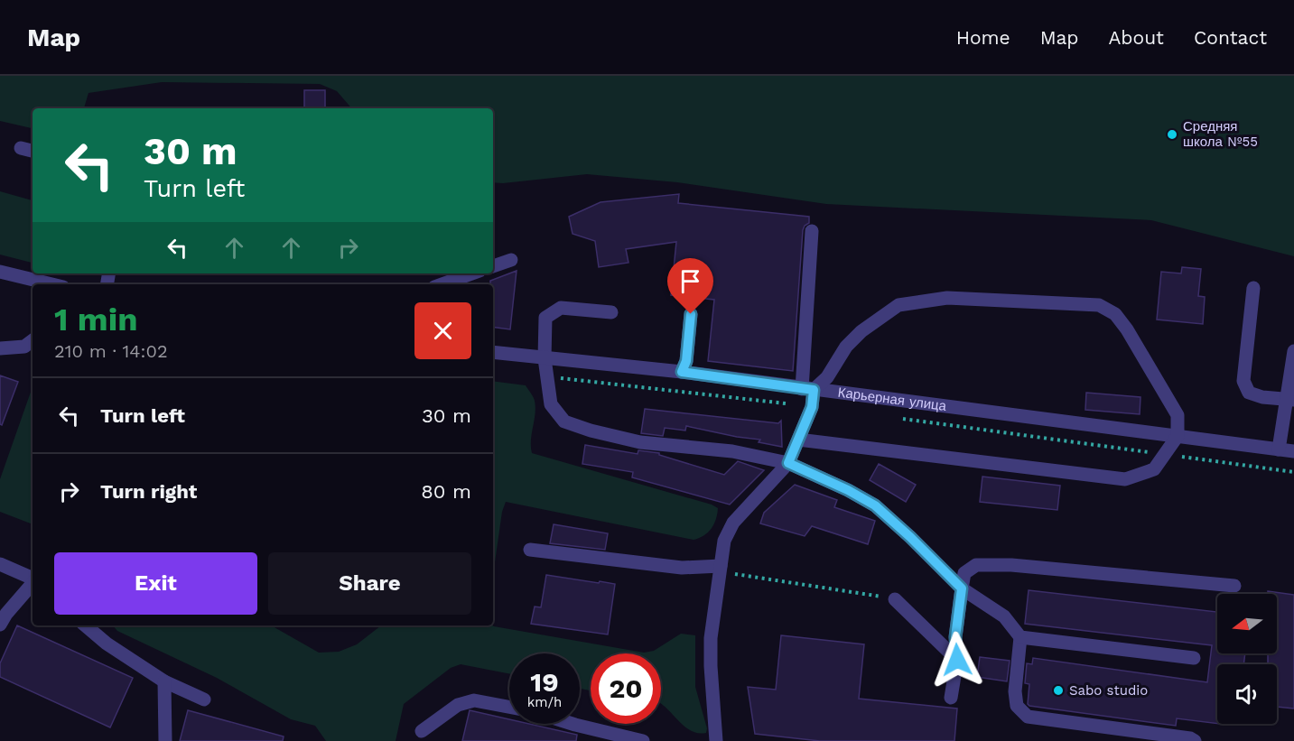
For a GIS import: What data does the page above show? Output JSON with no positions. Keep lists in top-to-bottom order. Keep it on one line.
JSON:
{"streets":{"street":["Карьерная улица"]},"places":["Средняя школа №55","Sabo studio"],"north":"left","page":{"header":"Map","nav":["Home","Map","About","Contact"],"turn":["30 m","Turn left"],"heading":["1 min","210 m · 14:02"],"list":[{"name":"Turn left","value":"30 m"},{"name":"Turn right","value":"80 m"}],"buttons":["Exit","Share"],"speed":"19 km/h","limit":"20"}}
